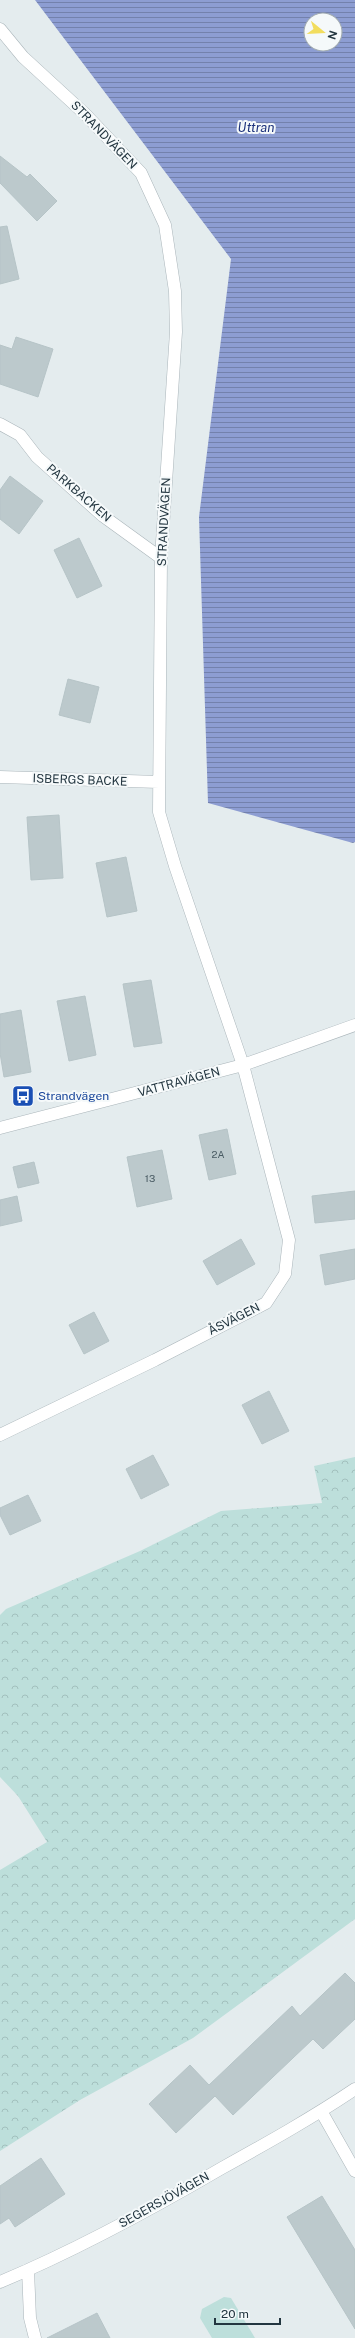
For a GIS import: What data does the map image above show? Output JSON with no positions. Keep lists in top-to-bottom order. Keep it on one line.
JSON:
{"streets":{"street":["STRANDVÄGEN","PARKBACKEN","ISBERGS BACKE","VATTRAVÄGEN","ÅSVÄGEN","SEGERSJÖVÄGEN"]},"crossings":[["STRANDVÄGEN","PARKBACKEN"],["STRANDVÄGEN","ISBERGS BACKE"],["STRANDVÄGEN","VATTRAVÄGEN"],["STRANDVÄGEN","ÅSVÄGEN"],["VATTRAVÄGEN","ÅSVÄGEN"]],"water":["Uttran"],"places":{"bus stop":["Strandvägen"]},"house_numbers":["2A","13"],"scale_bar":"20 m","north":"right"}
